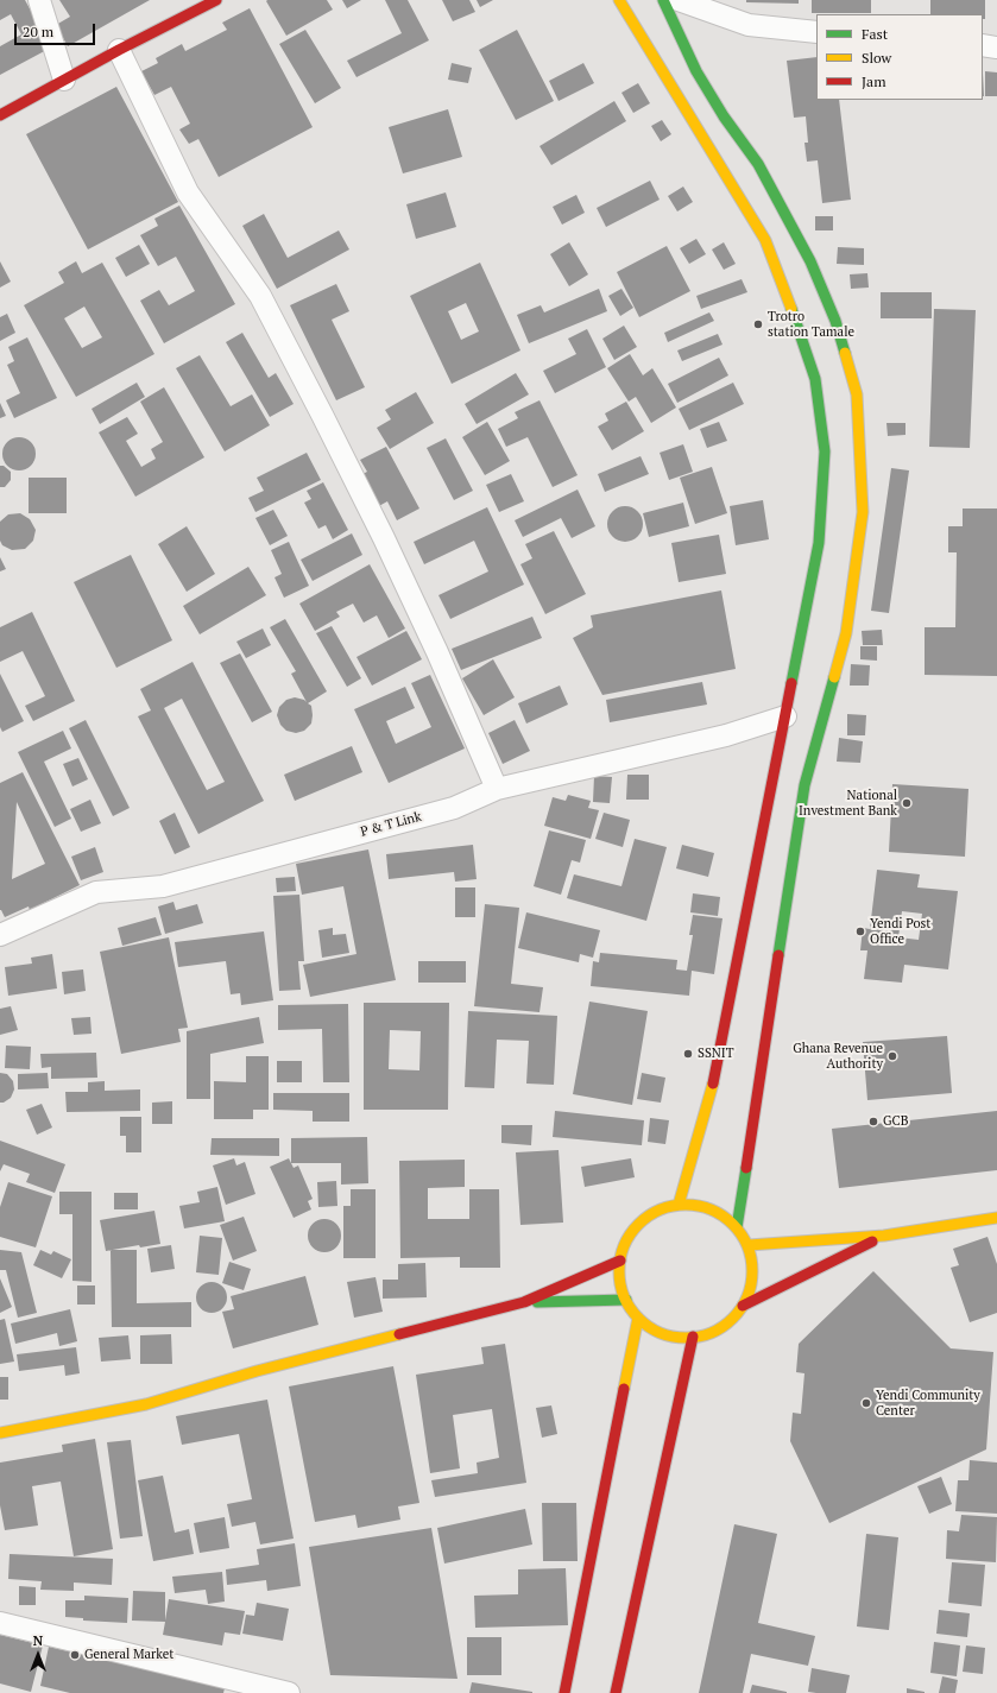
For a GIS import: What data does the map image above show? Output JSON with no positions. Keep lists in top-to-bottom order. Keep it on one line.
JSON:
{"streets":{"street":["P & T Link"]},"places":["Trotro station Tamale","National Investment Bank","Yendi Post Office","SSNIT","Ghana Revenue Authority","GCB","Yendi Community Center","General Market"],"legend":["Fast","Slow","Jam"],"scale_bar":"20 m","north":"top"}
